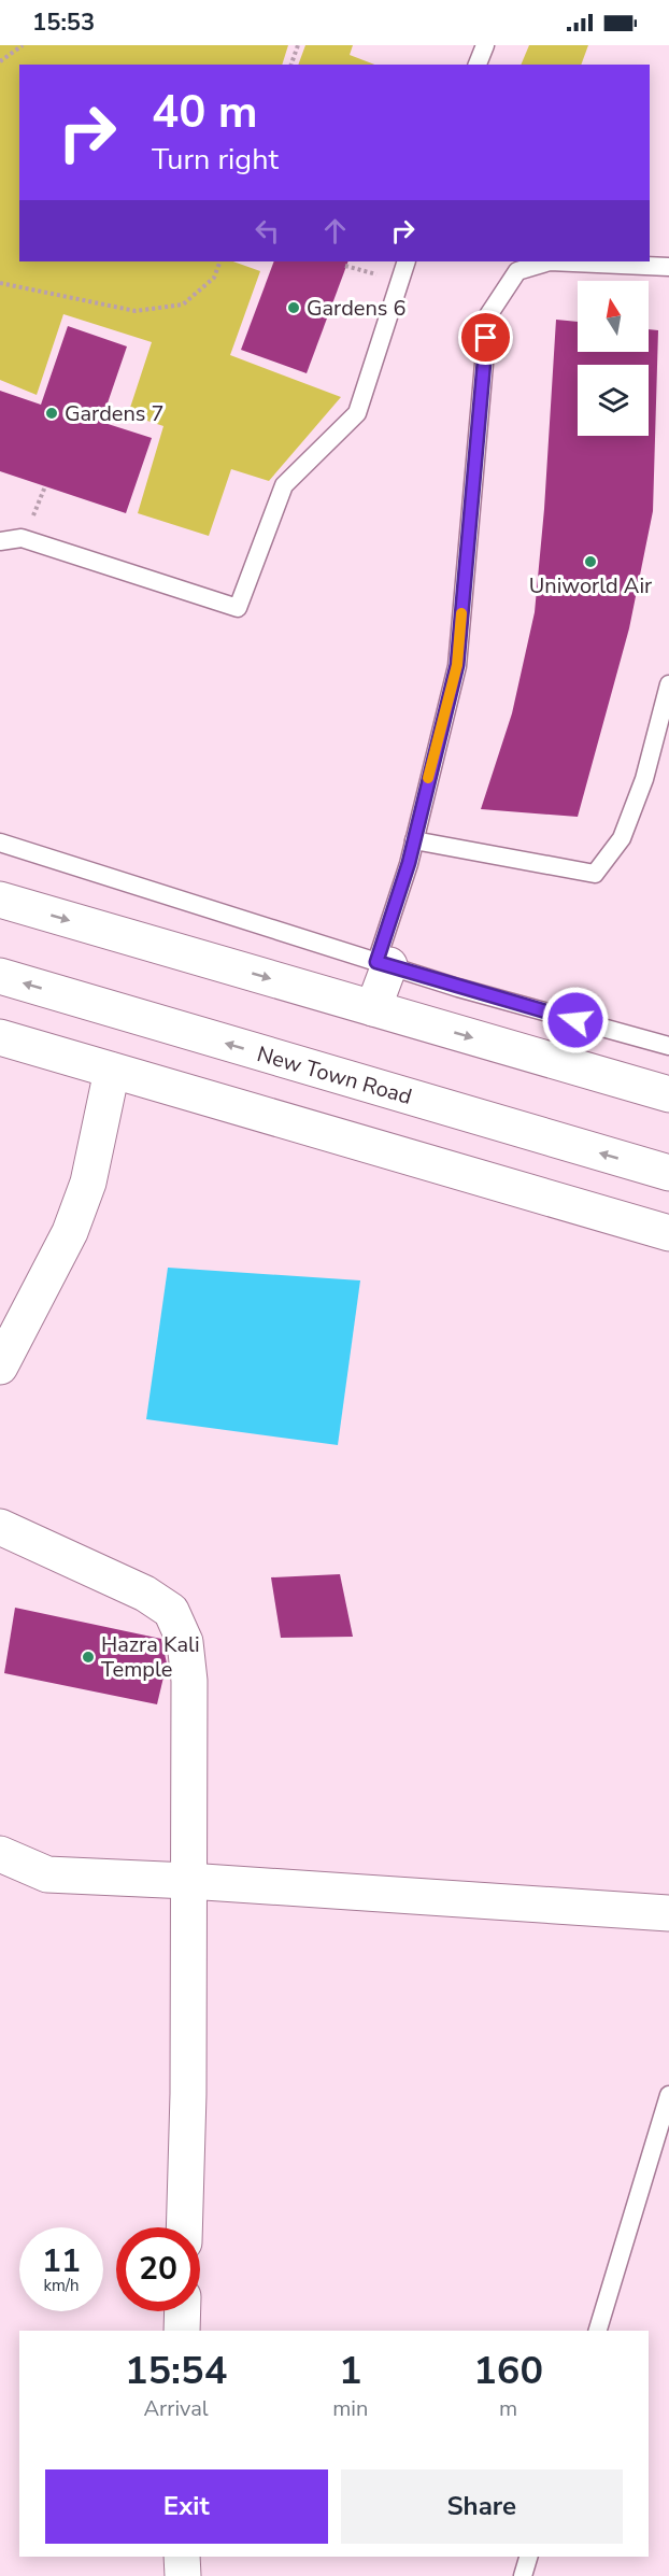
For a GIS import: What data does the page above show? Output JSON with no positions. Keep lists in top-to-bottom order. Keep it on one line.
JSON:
{"streets":{"street":["New Town Road"]},"places":["Gardens 6","Gardens 7","Uniworld Air","Hazra Kali Temple"],"north":"top","page":{"status":"15:53","turn":["40 m","Turn right"],"speed":"11 km/h","limit":"20","eta":["15:54","Arrival","1","min","160","m"],"buttons":["Exit","Share"]}}
